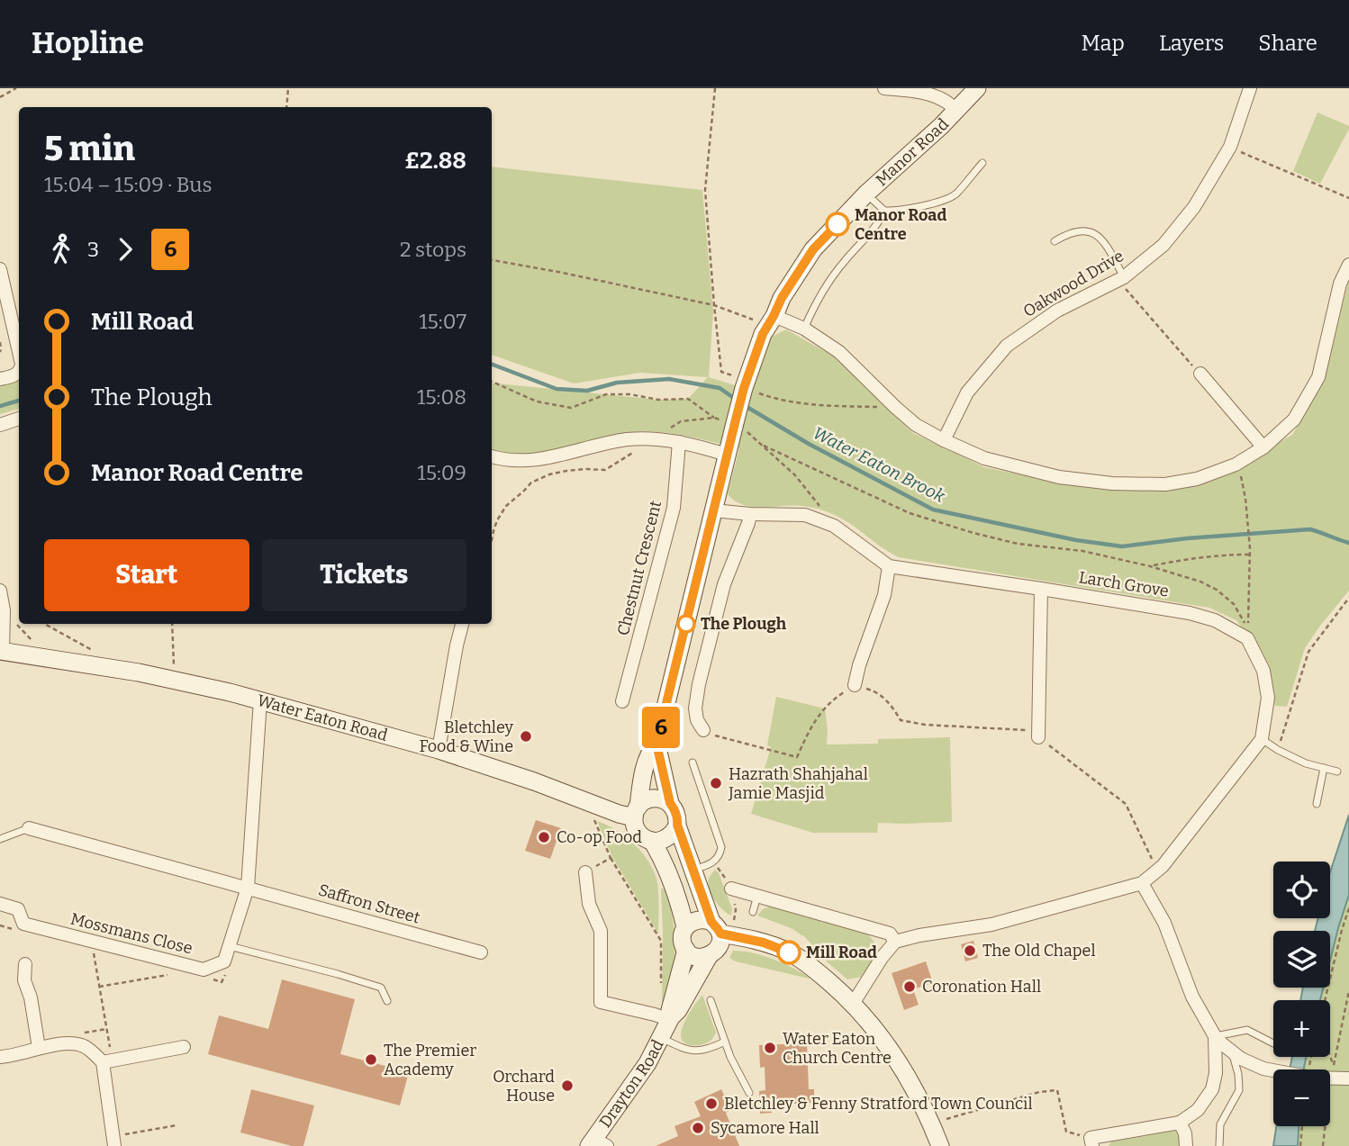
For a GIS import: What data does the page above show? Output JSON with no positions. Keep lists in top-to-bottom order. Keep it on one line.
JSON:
{"streets":{"street":["Manor Road","Oakwood Drive","Chestnut Crescent","Larch Grove","Water Eaton Road","Saffron Street","Mossmans Close","Drayton Road"]},"crossings":[["Manor Road","Larch Grove"],["Manor Road","Water Eaton Road"],["Saffron Street","Mossmans Close"]],"water":["Water Eaton Brook"],"places":["Manor Road Centre","The Plough","Bletchley Food & Wine","Hazrath Shahjahal Jamie Masjid","Co-op Food","The Old Chapel","Mill Road","Coronation Hall","Water Eaton Church Centre","The Premier Academy","Orchard House","Bletchley & Fenny Stratford Town Council","Sycamore Hall"],"lines":["bus line 6"],"page":{"header":"Hopline","nav":["Map","Layers","Share"],"on_map":"6","heading":["5 min","15:04 – 15:09 · Bus","£2.88"],"legs":["3","6","2 stops"],"list":[{"name":"Mill Road","value":"15:07"},{"name":"The Plough","value":"15:08"},{"name":"Manor Road Centre","value":"15:09"}],"buttons":["Start","Tickets"],"map_buttons":["+","−"]}}
